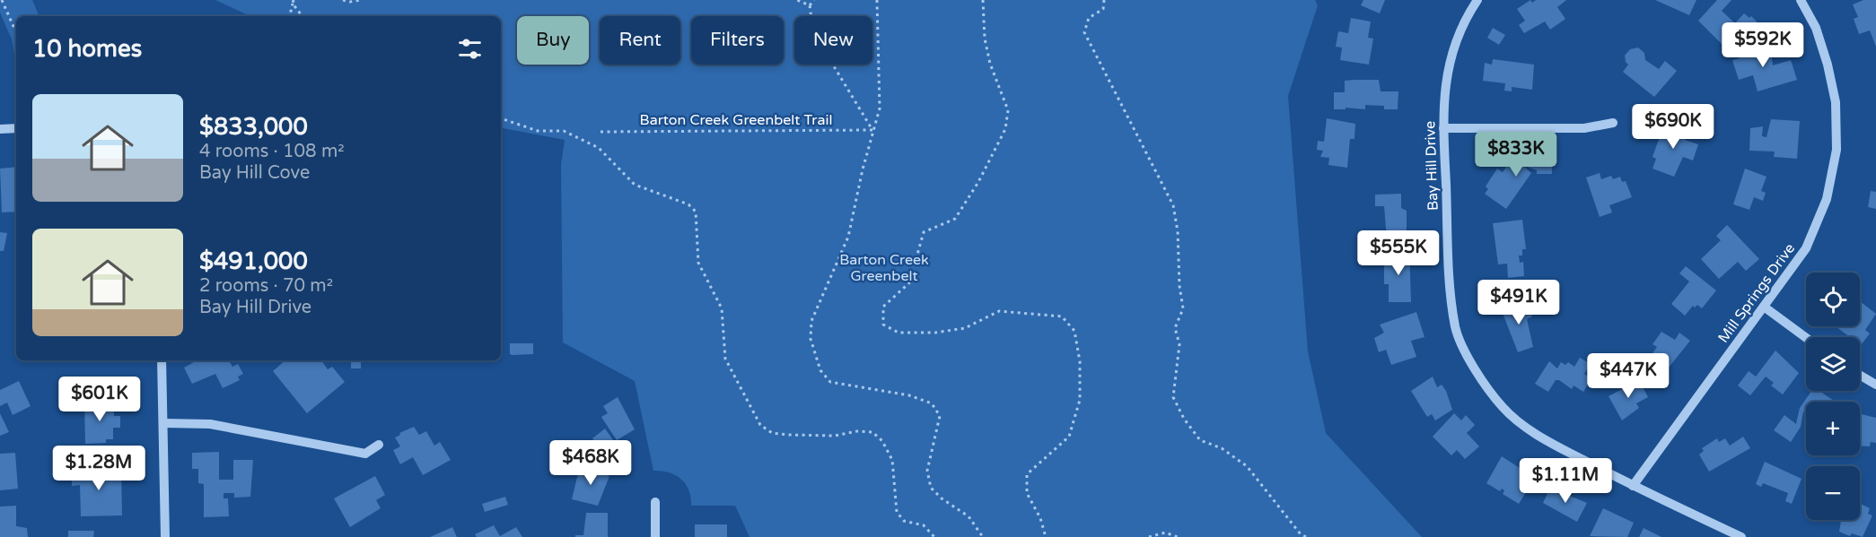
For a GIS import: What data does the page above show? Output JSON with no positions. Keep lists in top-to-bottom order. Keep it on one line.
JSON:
{"streets":{"street":["Bay Hill Drive","Mill Springs Drive"],"path":["Barton Creek Greenbelt Trail"]},"crossings":[["Bay Hill Drive","Mill Springs Drive"]],"parks":["Barton Creek Greenbelt"],"page":{"chip":["Buy","Rent","Filters","New"],"heading":"10 homes","price":["$592K","$690K","$833K","$555K","$491K","$447K","$601K","$468K","$1.28M","$1.11M"],"list":[{"name":"$833,000","note":"4 rooms · 108 m² · Bay Hill Cove"},{"name":"$491,000","note":"2 rooms · 70 m² · Bay Hill Drive"}],"map_buttons":["+","−"]}}
